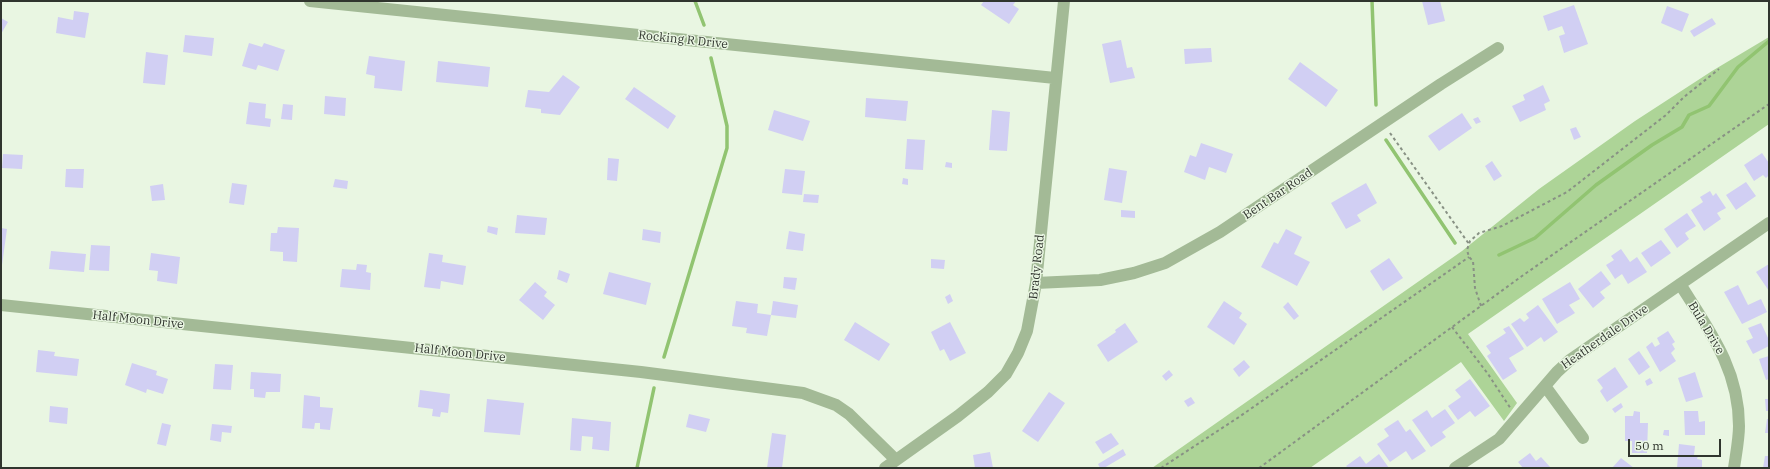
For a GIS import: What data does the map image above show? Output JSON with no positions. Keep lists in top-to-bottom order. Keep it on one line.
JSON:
{"streets":{"street":["Rocking R Drive","Bent Bar Road","Brady Road","Half Moon Drive","Bula Drive","Heatherdale Drive"]},"crossings":[["Rocking R Drive","Brady Road"],["Bent Bar Road","Brady Road"],["Brady Road","Half Moon Drive"],["Bula Drive","Heatherdale Drive"]],"scale_bar":"50 m"}
